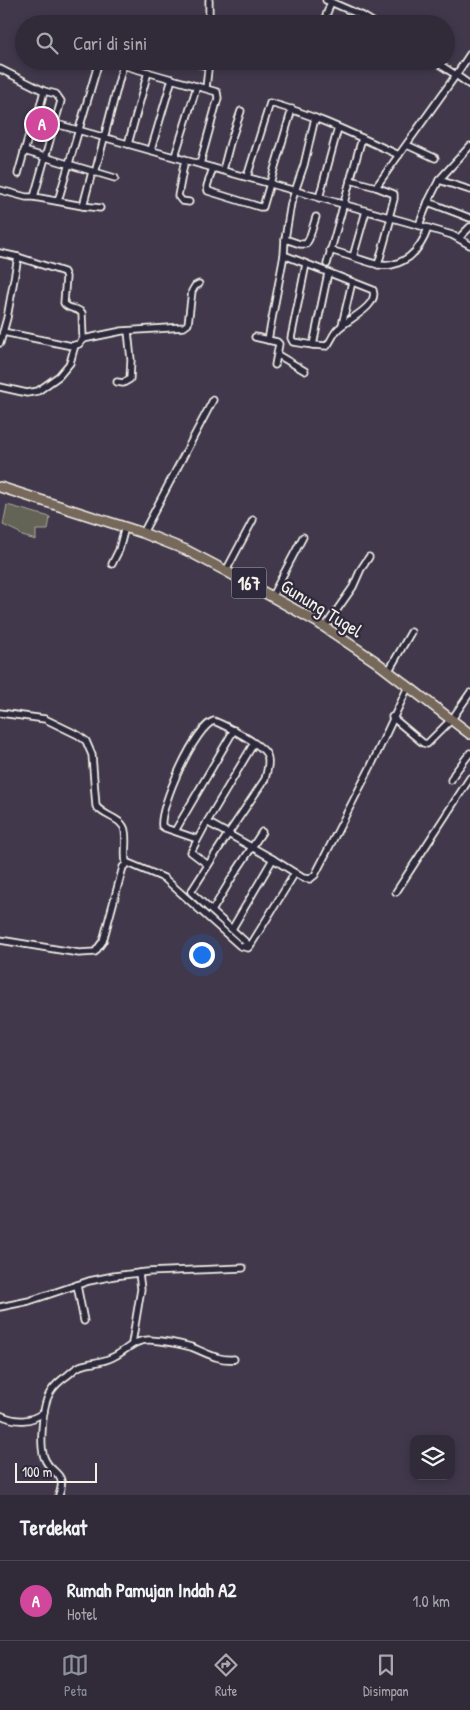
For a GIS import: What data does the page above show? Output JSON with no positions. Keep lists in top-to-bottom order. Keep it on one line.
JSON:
{"streets":{"main road":["167","Gunung Tugel"]},"scale_bar":"100 m","page":{"search":"Cari di sini","pins":"A","scale":"100 m","heading":"Terdekat","list":[{"mark":"A","name":"Rumah Pamujan Indah A2","note":"Hotel","value":"1.0 km"}],"nav":["Peta","Rute","Disimpan"]}}
